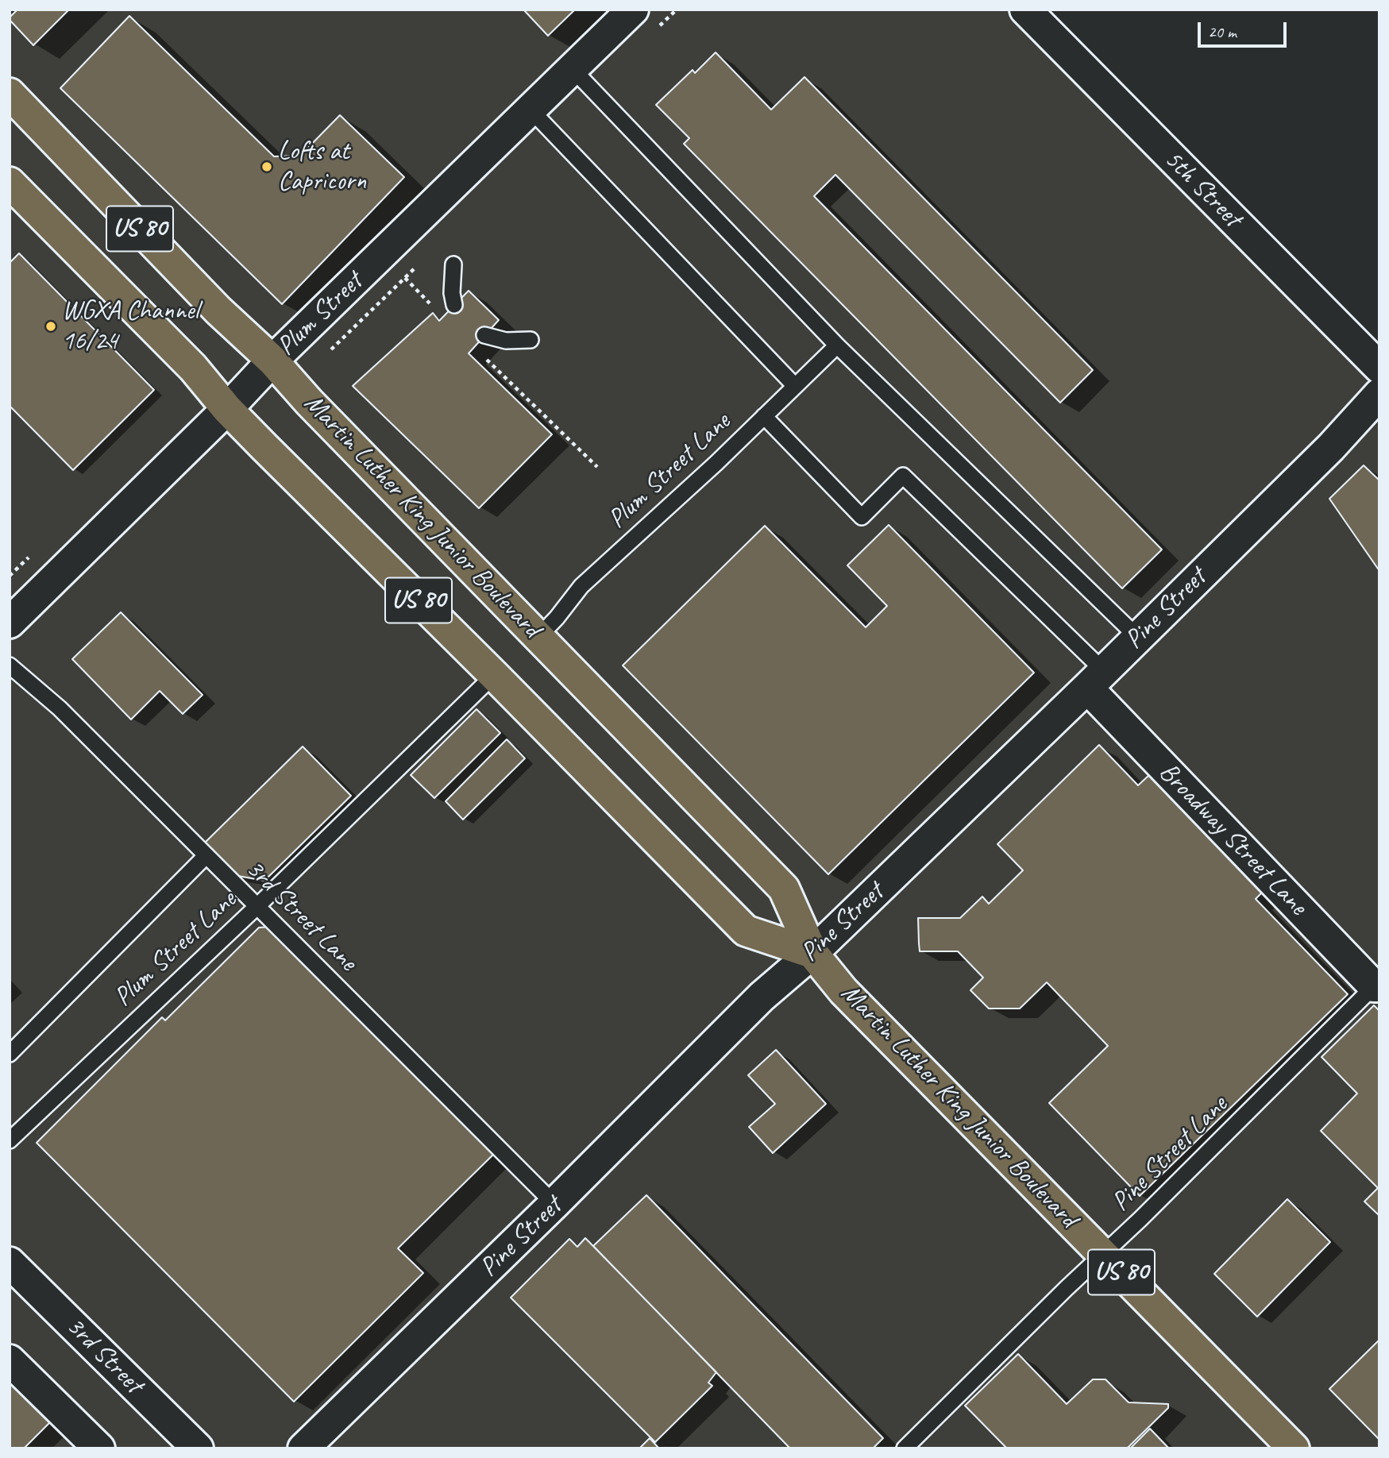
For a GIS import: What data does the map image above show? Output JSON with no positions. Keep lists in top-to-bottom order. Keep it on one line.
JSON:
{"streets":{"main road":["US 80","Martin Luther King Junior Boulevard"],"street":["5th Street","Plum Street","Pine Street","Broadway Street Lane","3rd Street"],"lane":["Plum Street Lane","3rd Street Lane","Pine Street Lane"]},"crossings":[["US 80","Plum Street"],["US 80","Plum Street Lane"],["US 80","Martin Luther King Junior Boulevard"],["US 80","Pine Street"],["Plum Street","Martin Luther King Junior Boulevard"],["Plum Street Lane","Martin Luther King Junior Boulevard"],["Plum Street Lane","3rd Street Lane"],["Martin Luther King Junior Boulevard","Pine Street"],["Martin Luther King Junior Boulevard","Pine Street Lane"],["Pine Street","Broadway Street Lane"],["Pine Street","3rd Street Lane"],["Broadway Street Lane","Pine Street Lane"]],"places":["Lofts at Capricorn","WGXA Channel 16/24"],"scale_bar":"20 m"}
